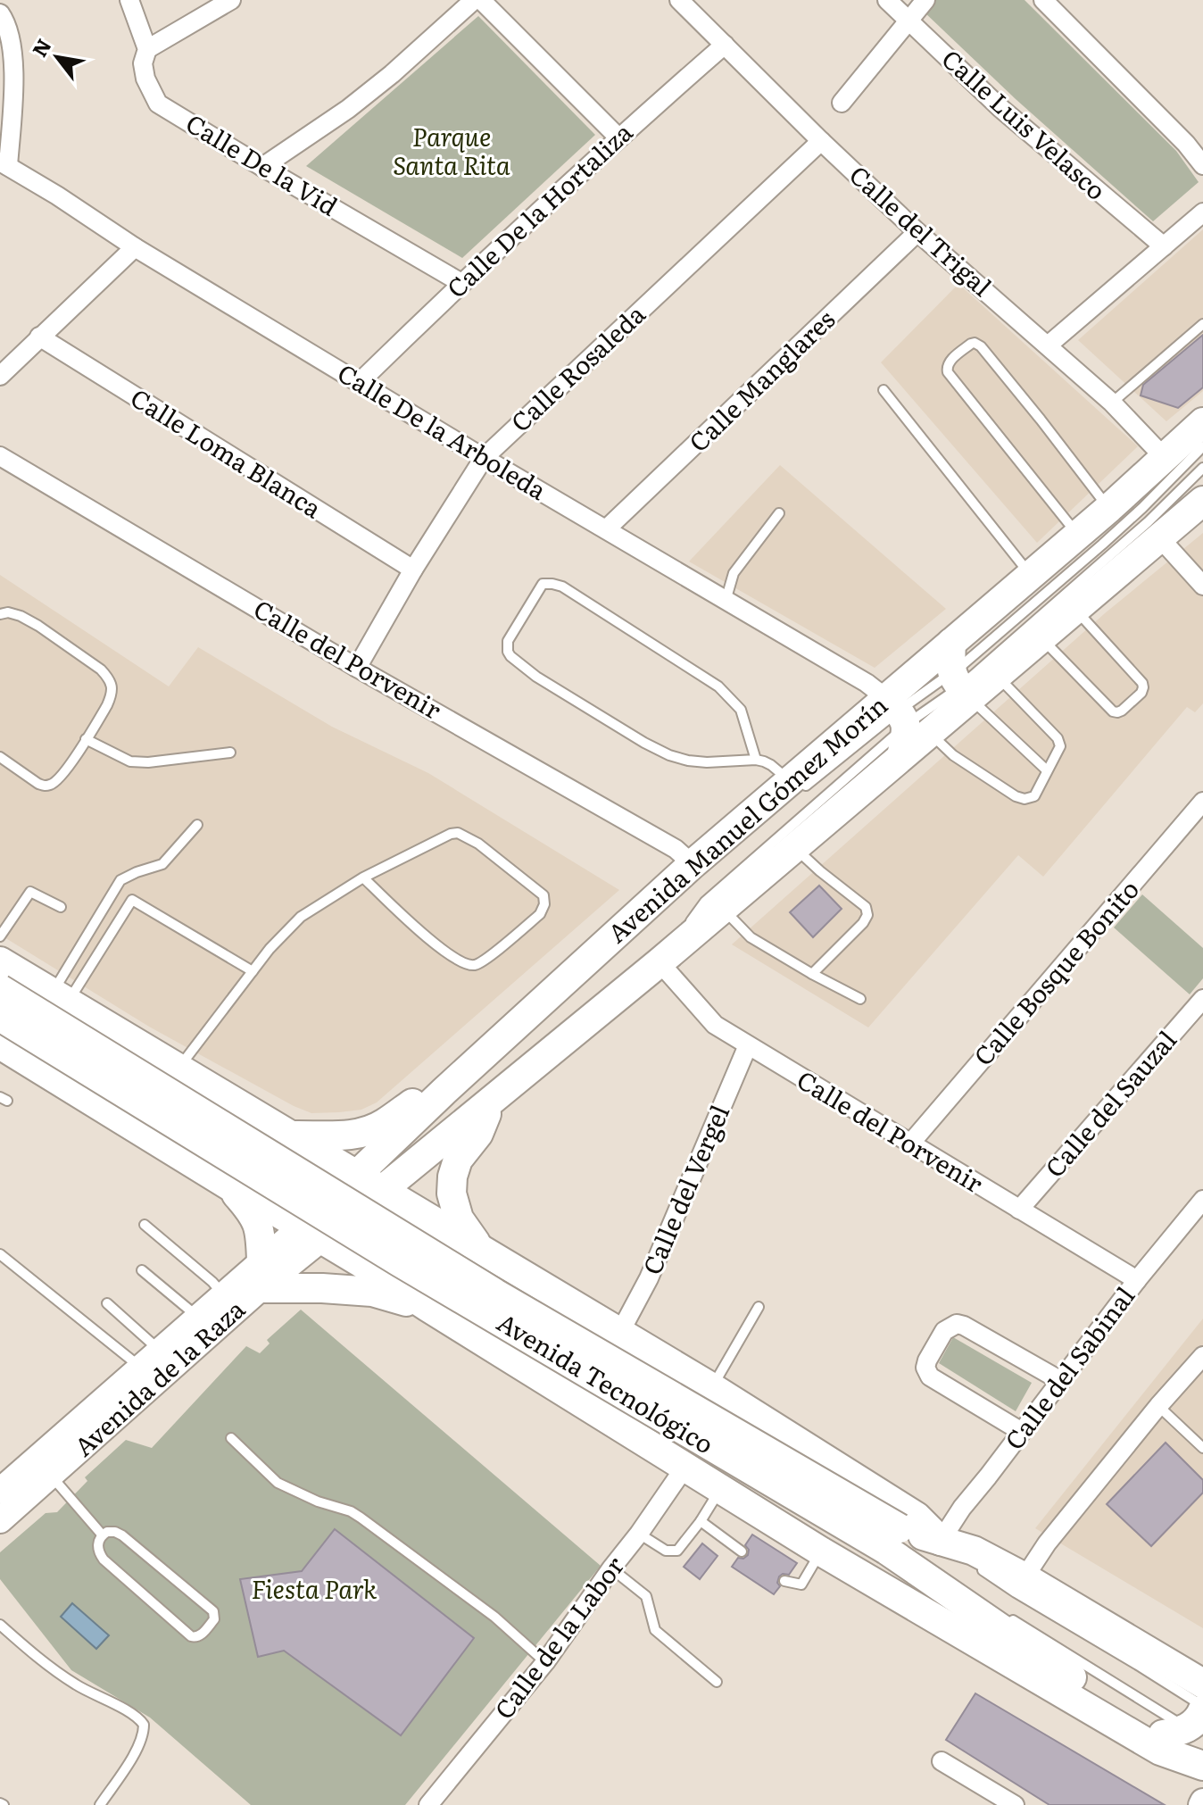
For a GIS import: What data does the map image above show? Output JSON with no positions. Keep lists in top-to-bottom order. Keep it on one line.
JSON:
{"streets":{"main road":["Avenida Manuel Gómez Morín","Avenida de la Raza","Avenida Tecnológico"],"street":["Calle Luis Velasco","Calle De la Vid","Calle De la Hortaliza","Calle del Trigal","Calle Rosaleda","Calle Manglares","Calle De la Arboleda","Calle Loma Blanca","Calle del Porvenir","Calle Bosque Bonito","Calle del Sauzal","Calle del Vergel","Calle del Sabinal","Calle de la Labor"]},"crossings":[["Calle De la Vid","Calle De la Hortaliza"],["Calle De la Hortaliza","Calle del Trigal"],["Calle De la Hortaliza","Calle De la Arboleda"],["Calle del Trigal","Calle Rosaleda"],["Calle del Trigal","Calle Manglares"],["Calle del Trigal","Avenida Manuel Gómez Morín"],["Calle Rosaleda","Calle De la Arboleda"],["Calle Rosaleda","Calle Loma Blanca"],["Calle Rosaleda","Calle del Porvenir"],["Calle Manglares","Calle De la Arboleda"],["Calle De la Arboleda","Avenida Manuel Gómez Morín"],["Calle del Porvenir","Avenida Manuel Gómez Morín"],["Calle del Porvenir","Calle Bosque Bonito"],["Calle del Porvenir","Calle del Sauzal"],["Calle del Porvenir","Calle del Vergel"],["Calle del Porvenir","Calle del Sabinal"],["Avenida Manuel Gómez Morín","Avenida de la Raza"],["Calle del Sabinal","Avenida Tecnológico"]],"parks":["Parque Santa Rita","Fiesta Park"],"north":"top left"}
